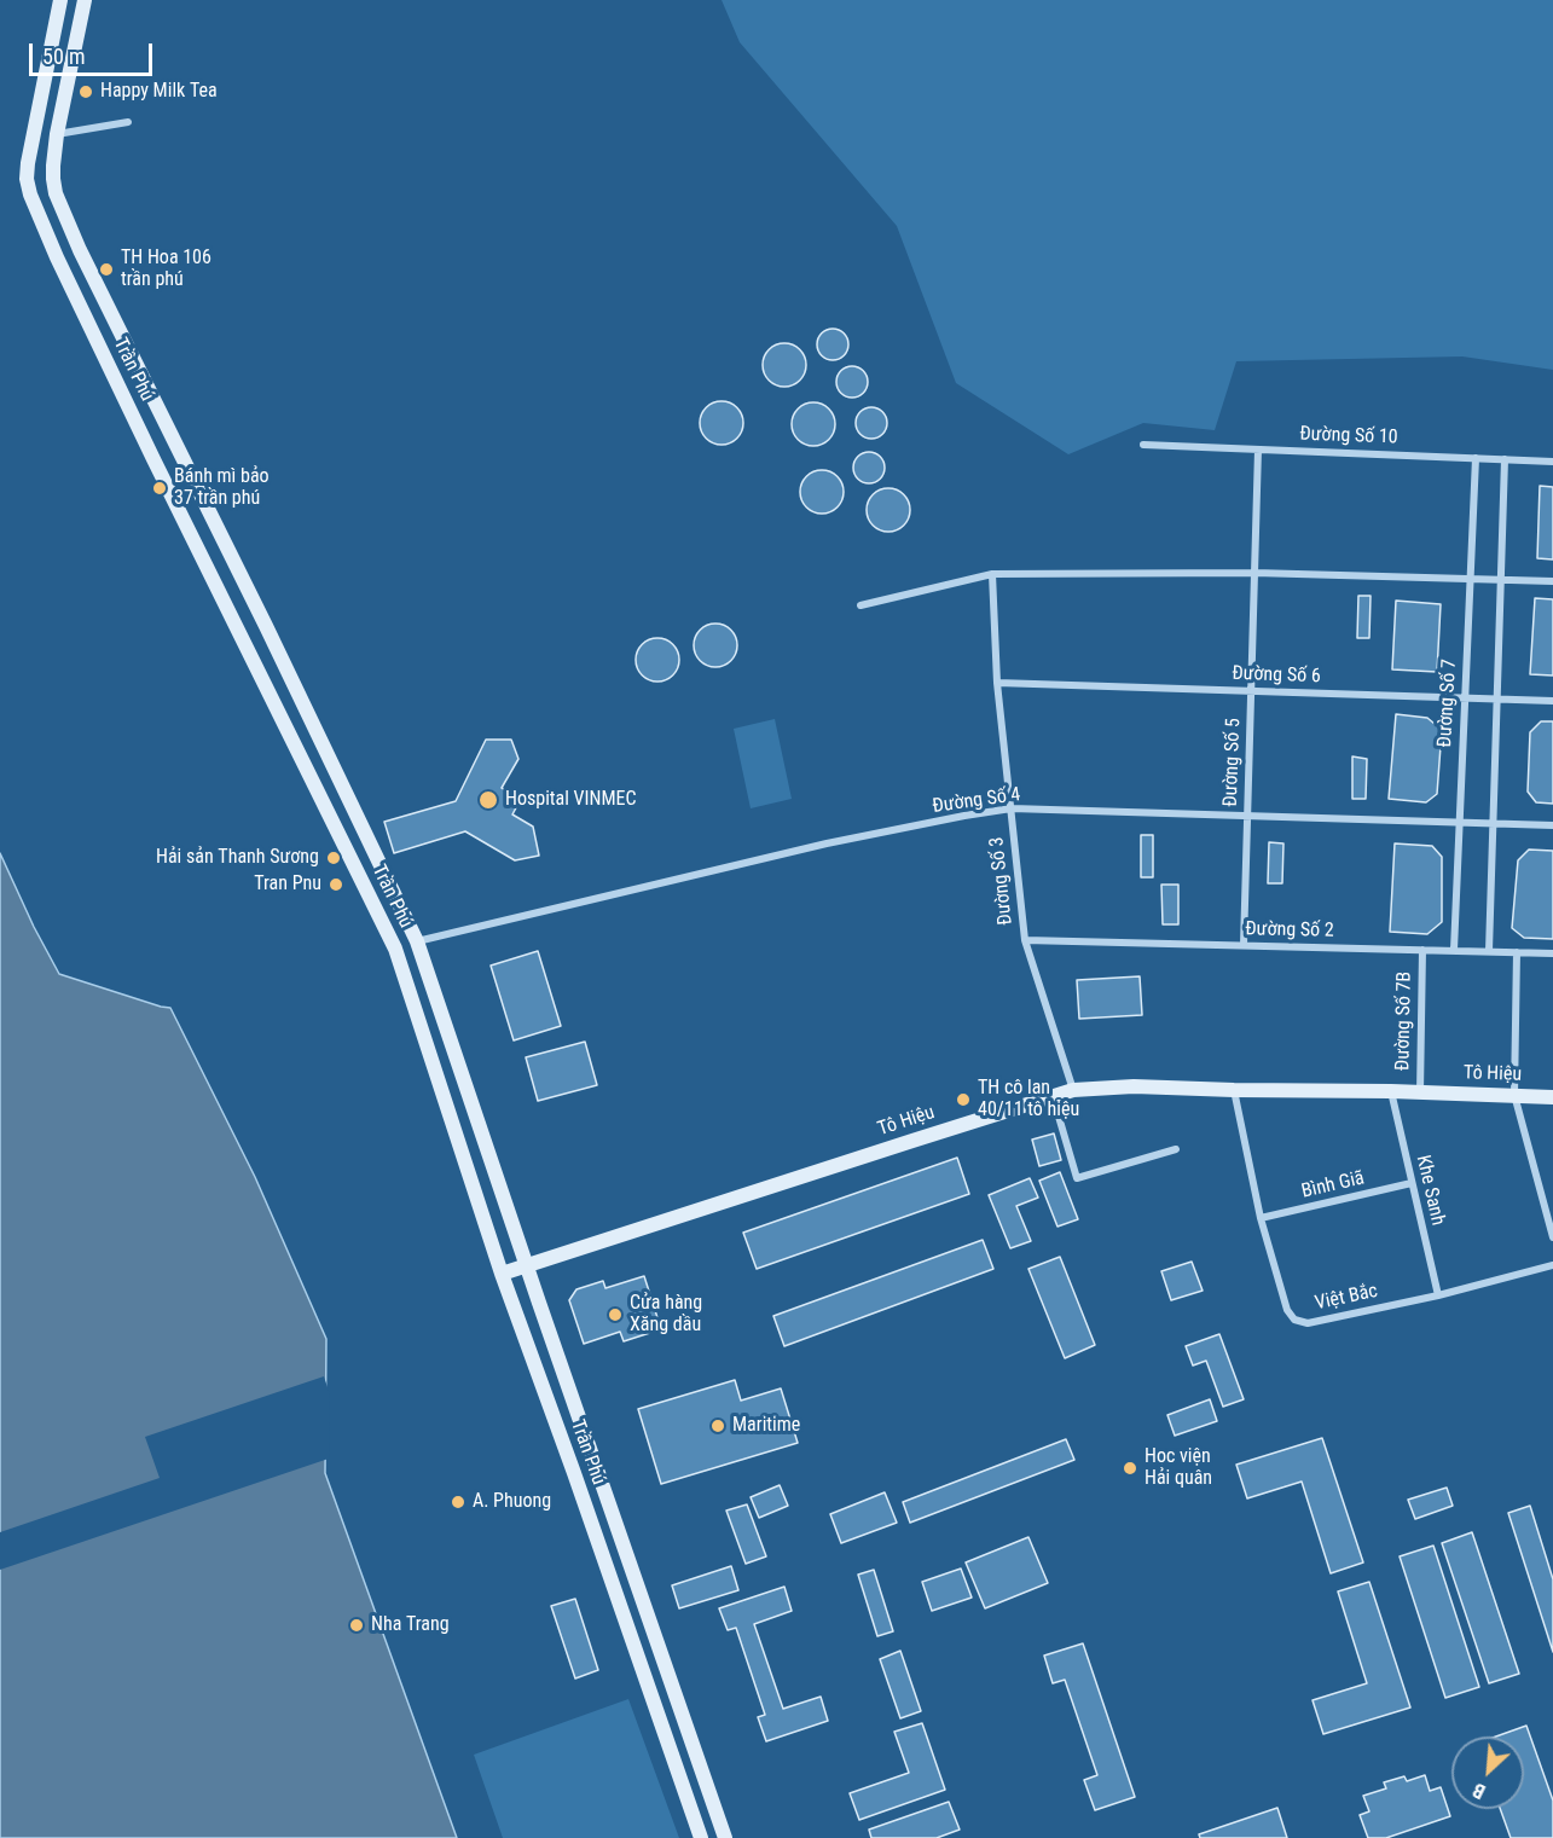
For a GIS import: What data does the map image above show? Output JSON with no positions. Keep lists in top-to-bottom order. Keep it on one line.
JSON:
{"streets":{"main road":["Trần Phú","Tô Hiệu"],"street":["Đường Số 10","Đường Số 6","Đường Số 7","Đường Số 5","Đường Số 4","Đường Số 3","Đường Số 2","Đường Số 7B","Bình Giã","Khe Sanh","Việt Bắc"]},"crossings":[["Trần Phú","Đường Số 4"],["Trần Phú","Tô Hiệu"],["Đường Số 10","Đường Số 7"],["Đường Số 10","Đường Số 5"],["Đường Số 6","Đường Số 7"],["Đường Số 6","Đường Số 5"],["Đường Số 6","Đường Số 3"],["Đường Số 7","Đường Số 4"],["Đường Số 7","Đường Số 2"],["Đường Số 5","Đường Số 4"],["Đường Số 5","Đường Số 2"],["Đường Số 4","Đường Số 3"],["Đường Số 3","Đường Số 2"],["Đường Số 3","Tô Hiệu"],["Đường Số 2","Đường Số 7B"],["Đường Số 7B","Tô Hiệu"],["Tô Hiệu","Khe Sanh"],["Tô Hiệu","Việt Bắc"],["Bình Giã","Khe Sanh"],["Bình Giã","Việt Bắc"],["Khe Sanh","Việt Bắc"]],"places":["Happy Milk Tea","TH Hoa 106 trần phú","Bánh mì bảo 37 trần phú","Hospital VINMEC","Hải sản Thanh Sương","Tran Pnu","TH cô lan 40/11 tô hiệu","Cửa hàng Xăng dầu","Maritime","Học viện Hải quân","A. Phuong","Nha Trang"],"scale_bar":"50 m","north":"bottom left"}
